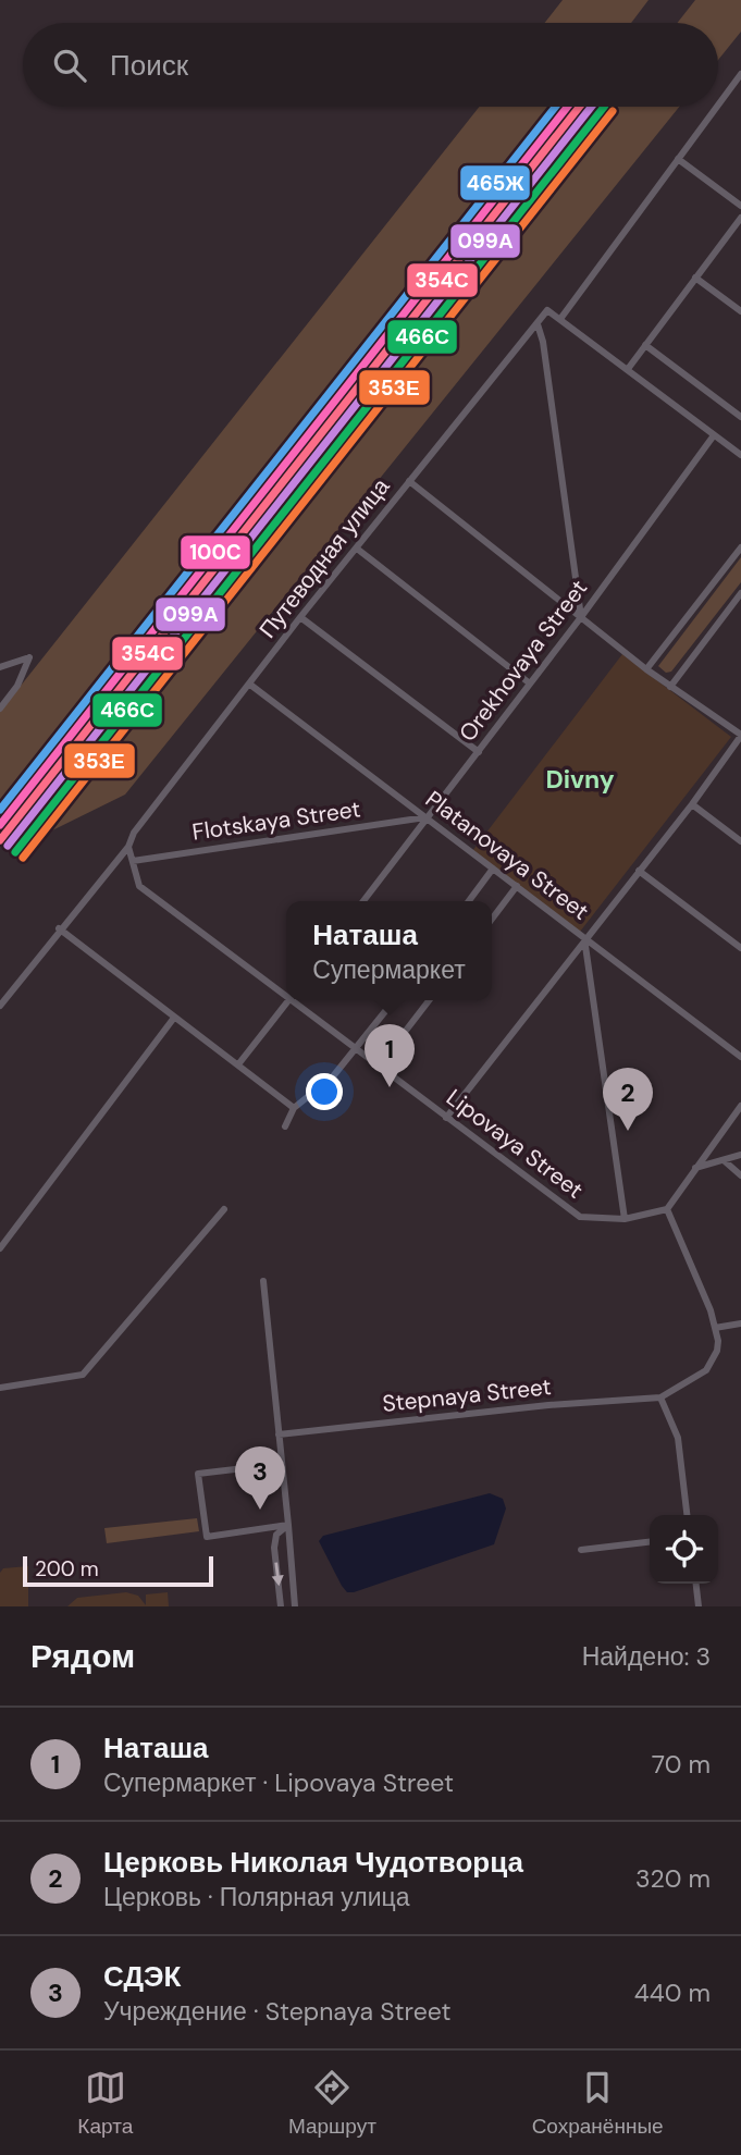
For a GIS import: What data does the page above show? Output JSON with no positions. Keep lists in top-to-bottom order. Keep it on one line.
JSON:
{"streets":{"street":["Путеводная улица","Orekhovaya Street","Flotskaya Street","Platanovaya Street","Lipovaya Street","Stepnaya Street"]},"crossings":[["Путеводная улица","Platanovaya Street"],["Orekhovaya Street","Flotskaya Street"],["Orekhovaya Street","Platanovaya Street"],["Flotskaya Street","Platanovaya Street"],["Flotskaya Street","Lipovaya Street"]],"districts":["Divny"],"lines":["transit line 354С","transit line 099А","transit line 100C","transit line 466С","transit line 465Ж","transit line 353Е"],"scale_bar":"200 m","page":{"search":"Поиск","popup":["Наташа","Супермаркет"],"pins":["1","2","3"],"scale":"200 m","heading":["Рядом","Найдено: 3"],"list":[{"mark":"1","name":"Наташа","note":"Супермаркет · Lipovaya Street","value":"70 m"},{"mark":"2","name":"Церковь Николая Чудотворца","note":"Церковь · Полярная улица","value":"320 m"},{"mark":"3","name":"СДЭК","note":"Учреждение · Stepnaya Street","value":"440 m"}],"nav":["Карта","Маршрут","Сохранённые"]}}
